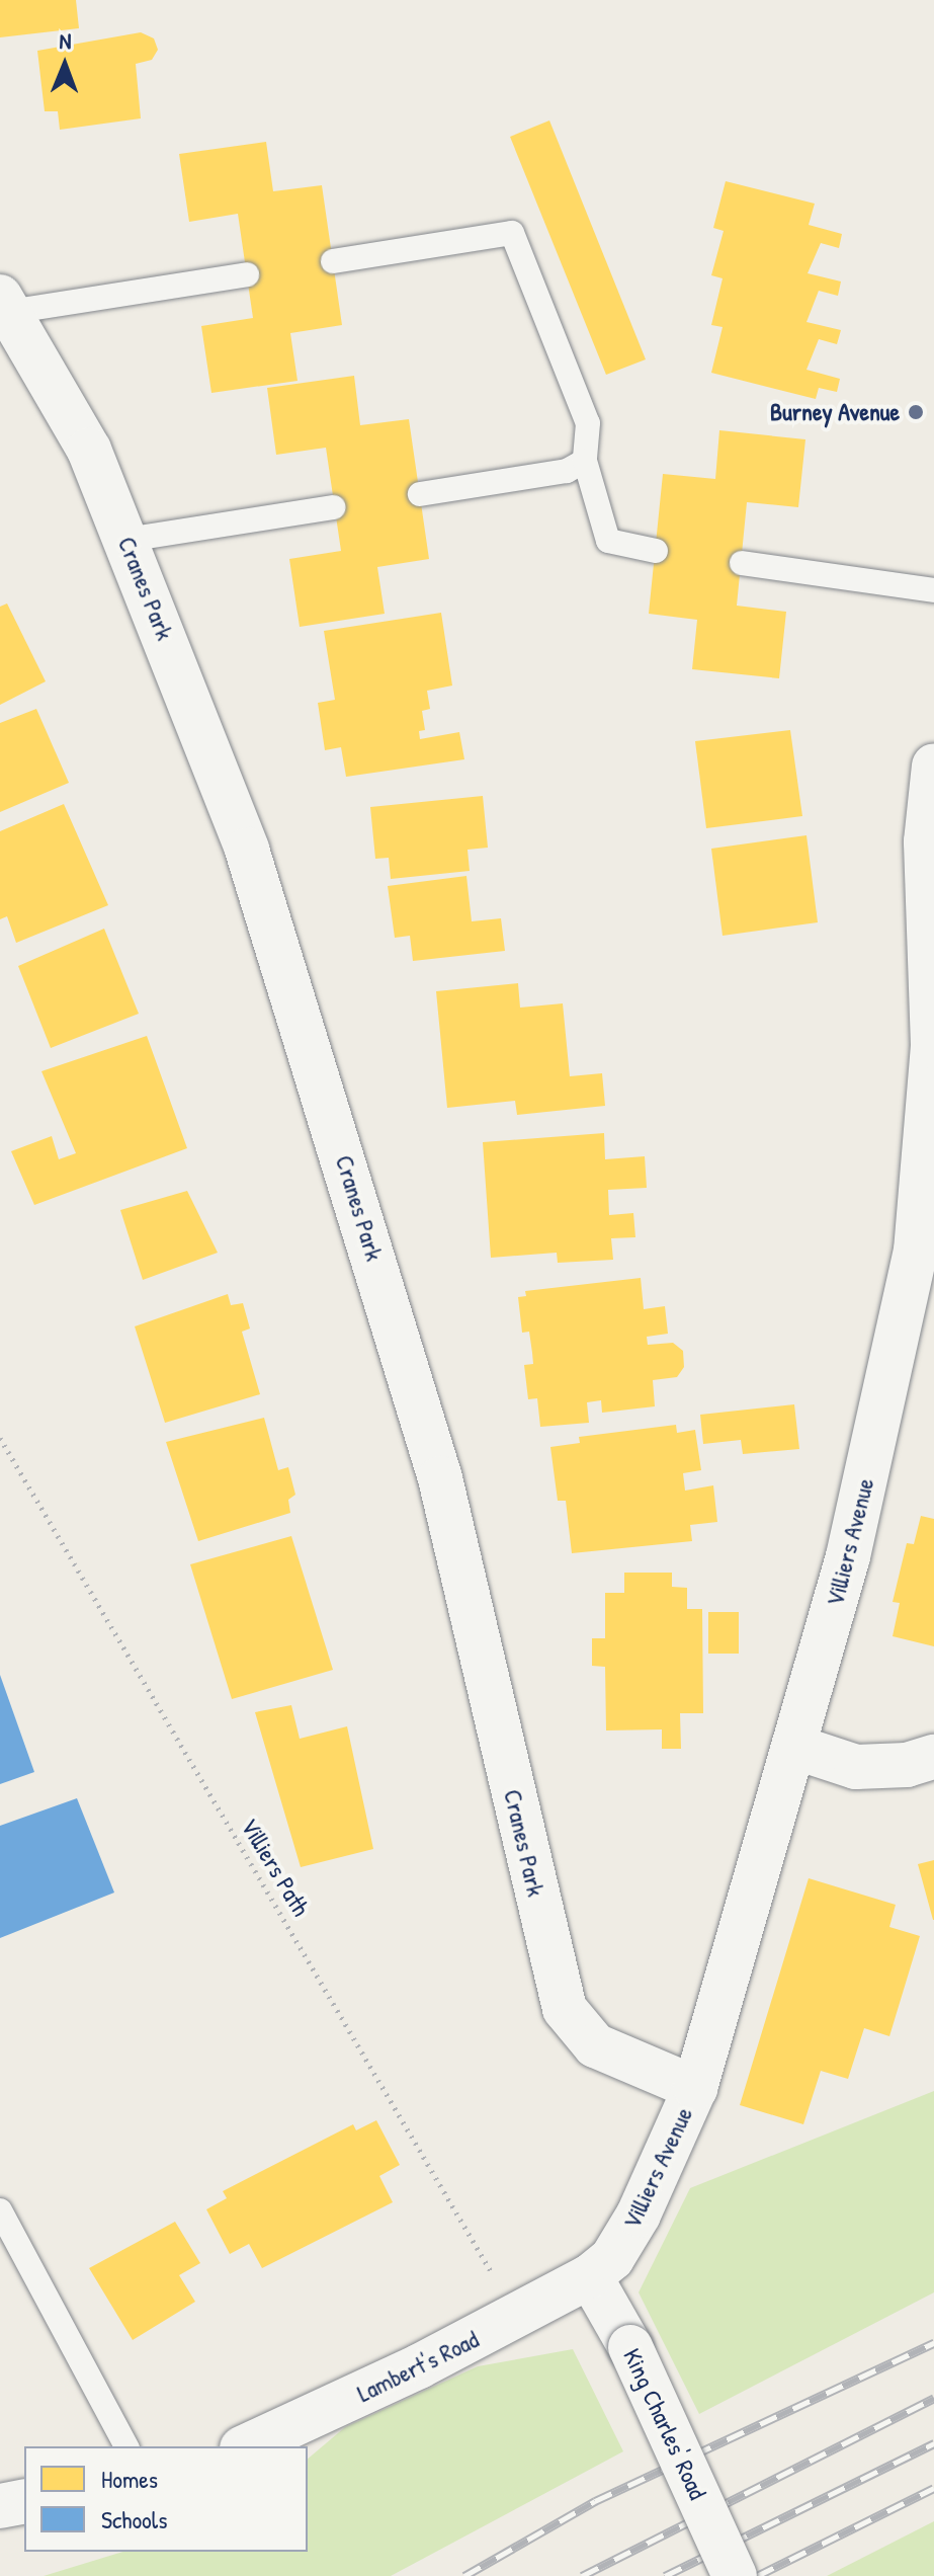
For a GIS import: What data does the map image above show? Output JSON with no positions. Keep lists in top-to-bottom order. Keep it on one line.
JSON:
{"streets":{"street":["Cranes Park","Villiers Avenue","Lambert's Road","King Charles' Road"],"path":["Villiers Path"]},"crossings":[["Cranes Park","Villiers Avenue"],["Villiers Avenue","Lambert's Road"],["Villiers Avenue","King Charles' Road"],["Villiers Path","Lambert's Road"],["Lambert's Road","King Charles' Road"]],"places":["Burney Avenue"],"legend":["Homes","Schools"],"north":"top"}
